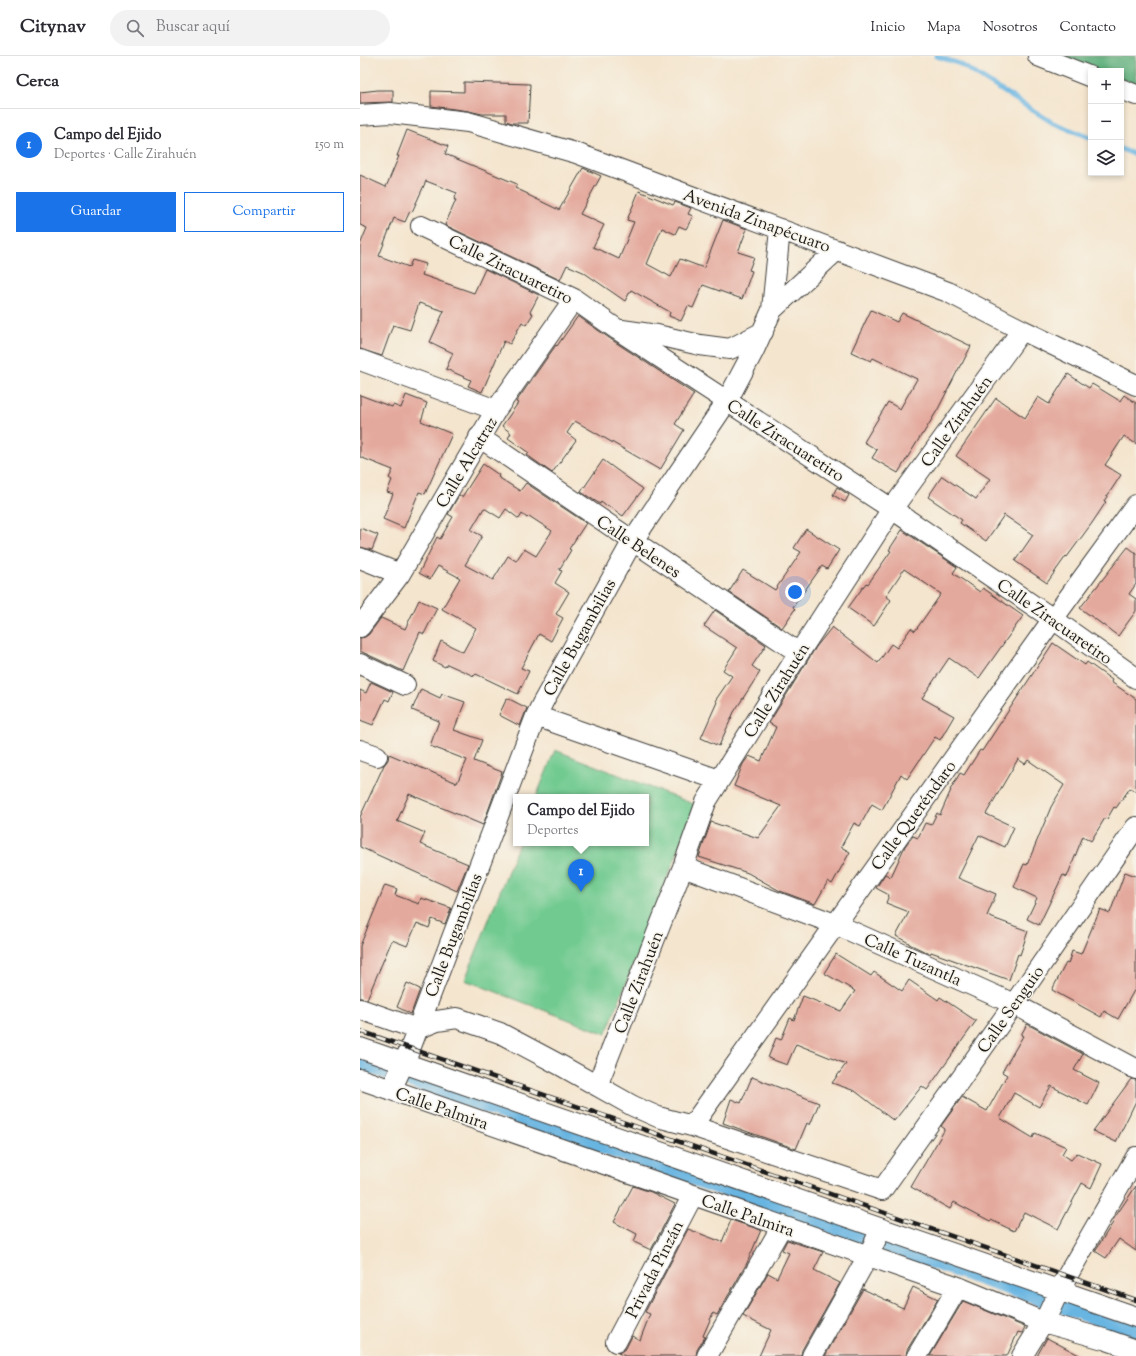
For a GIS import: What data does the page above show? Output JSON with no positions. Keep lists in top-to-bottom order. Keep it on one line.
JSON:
{"streets":{"street":["Avenida Zinapécuaro","Calle Ziracuaretiro","Calle Zirahuén","Calle Alcatraz","Calle Belenes","Calle Bugambilias","Calle Queréndaro","Calle Tuzantla","Calle Senguio","Calle Palmira","Privada Pinzán"]},"crossings":[["Avenida Zinapécuaro","Calle Zirahuén"],["Avenida Zinapécuaro","Calle Bugambilias"],["Calle Ziracuaretiro","Calle Zirahuén"],["Calle Ziracuaretiro","Calle Alcatraz"],["Calle Ziracuaretiro","Calle Bugambilias"],["Calle Ziracuaretiro","Calle Queréndaro"],["Calle Zirahuén","Calle Belenes"],["Calle Zirahuén","Calle Tuzantla"],["Calle Alcatraz","Calle Belenes"],["Calle Belenes","Calle Bugambilias"],["Calle Bugambilias","Calle Palmira"],["Calle Queréndaro","Calle Tuzantla"],["Calle Queréndaro","Calle Senguio"],["Calle Tuzantla","Calle Senguio"],["Calle Palmira","Privada Pinzán"]],"page":{"header":"Citynav","search":"Buscar aquí","nav":["Inicio","Mapa","Nosotros","Contacto"],"heading":"Cerca","map_buttons":["+","−"],"list":[{"mark":"1","name":"Campo del Ejido","note":"Deportes · Calle Zirahuén","value":"150 m"}],"buttons":["Guardar","Compartir"],"popup":["Campo del Ejido","Deportes"],"pins":"1"}}
